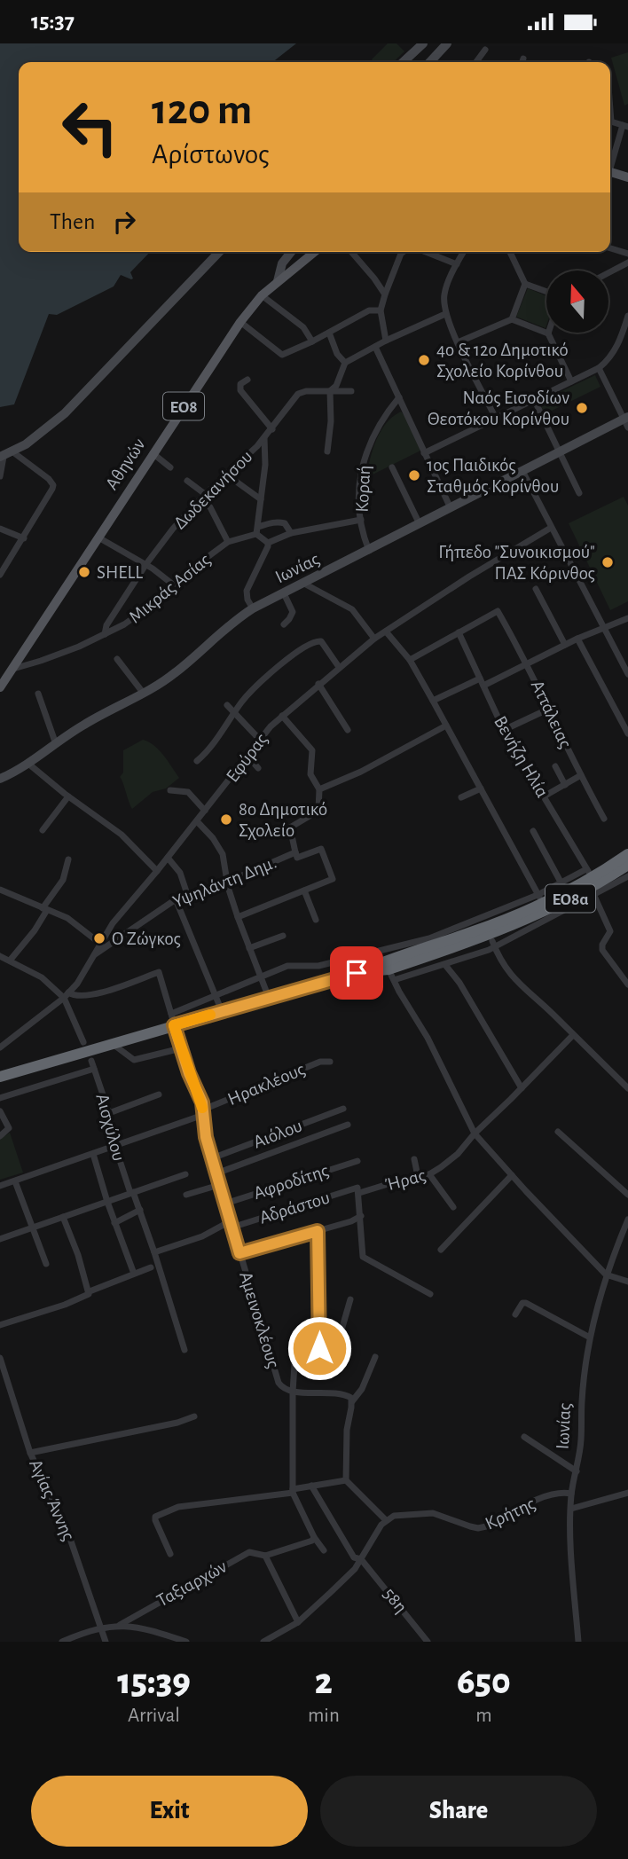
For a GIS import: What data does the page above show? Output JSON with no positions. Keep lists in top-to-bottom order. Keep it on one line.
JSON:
{"streets":{"highway":["ΕΟ8α"],"main road":["ΕΟ8","Αθηνών"],"street":["Κοραή","Δωδεκανήσου","Ιωνίας","Μικράς Ασίας","Αττάλειας","Βενήζη Ηλία","Εφύρας","Υψηλάντη Δημ.","Ηρακλέους","Αισχύλου","Αιόλου","Ήρας","Αφροδίτης","Αδράστου","Αμεινοκλέους","Αγίας Άννης","Κρήτης","Ταξιαρχών","58η"]},"crossings":[["Αθηνών","Μικράς Ασίας"],["Κοραή","Ιωνίας"],["Δωδεκανήσου","Μικράς Ασίας"],["Ιωνίας","Κρήτης"],["Αττάλειας","Βενήζη Ηλία"],["Βενήζη Ηλία","ΕΟ8α"],["Εφύρας","Υψηλάντη Δημ."],["Εφύρας","Αμεινοκλέους"],["ΕΟ8α","Αμεινοκλέους"],["Ηρακλέους","Αισχύλου"],["Ηρακλέους","Αμεινοκλέους"],["Αισχύλου","Αδράστου"],["Αιόλου","Αμεινοκλέους"],["Ήρας","Αδράστου"],["Αφροδίτης","Αμεινοκλέους"],["Αδράστου","Αμεινοκλέους"]],"places":["4ο & 12ο Δημοτικό Σχολείο Κορίνθου","Ναός Εισοδίων Θεοτόκου Κορίνθου","1ος Παιδικός Σταθμός Κορίνθου","Γήπεδο \"Συνοικισμού\" ΠΑΣ Κόρινθος","SHELL","8ο Δημοτικό Σχολείο","Ο Ζώγκος"],"north":"top","page":{"status":"15:37","turn":["120 m","Αρίστωνος"],"then":"Then","eta":["15:39","Arrival","2","min","650","m"],"buttons":["Exit","Share"]}}
